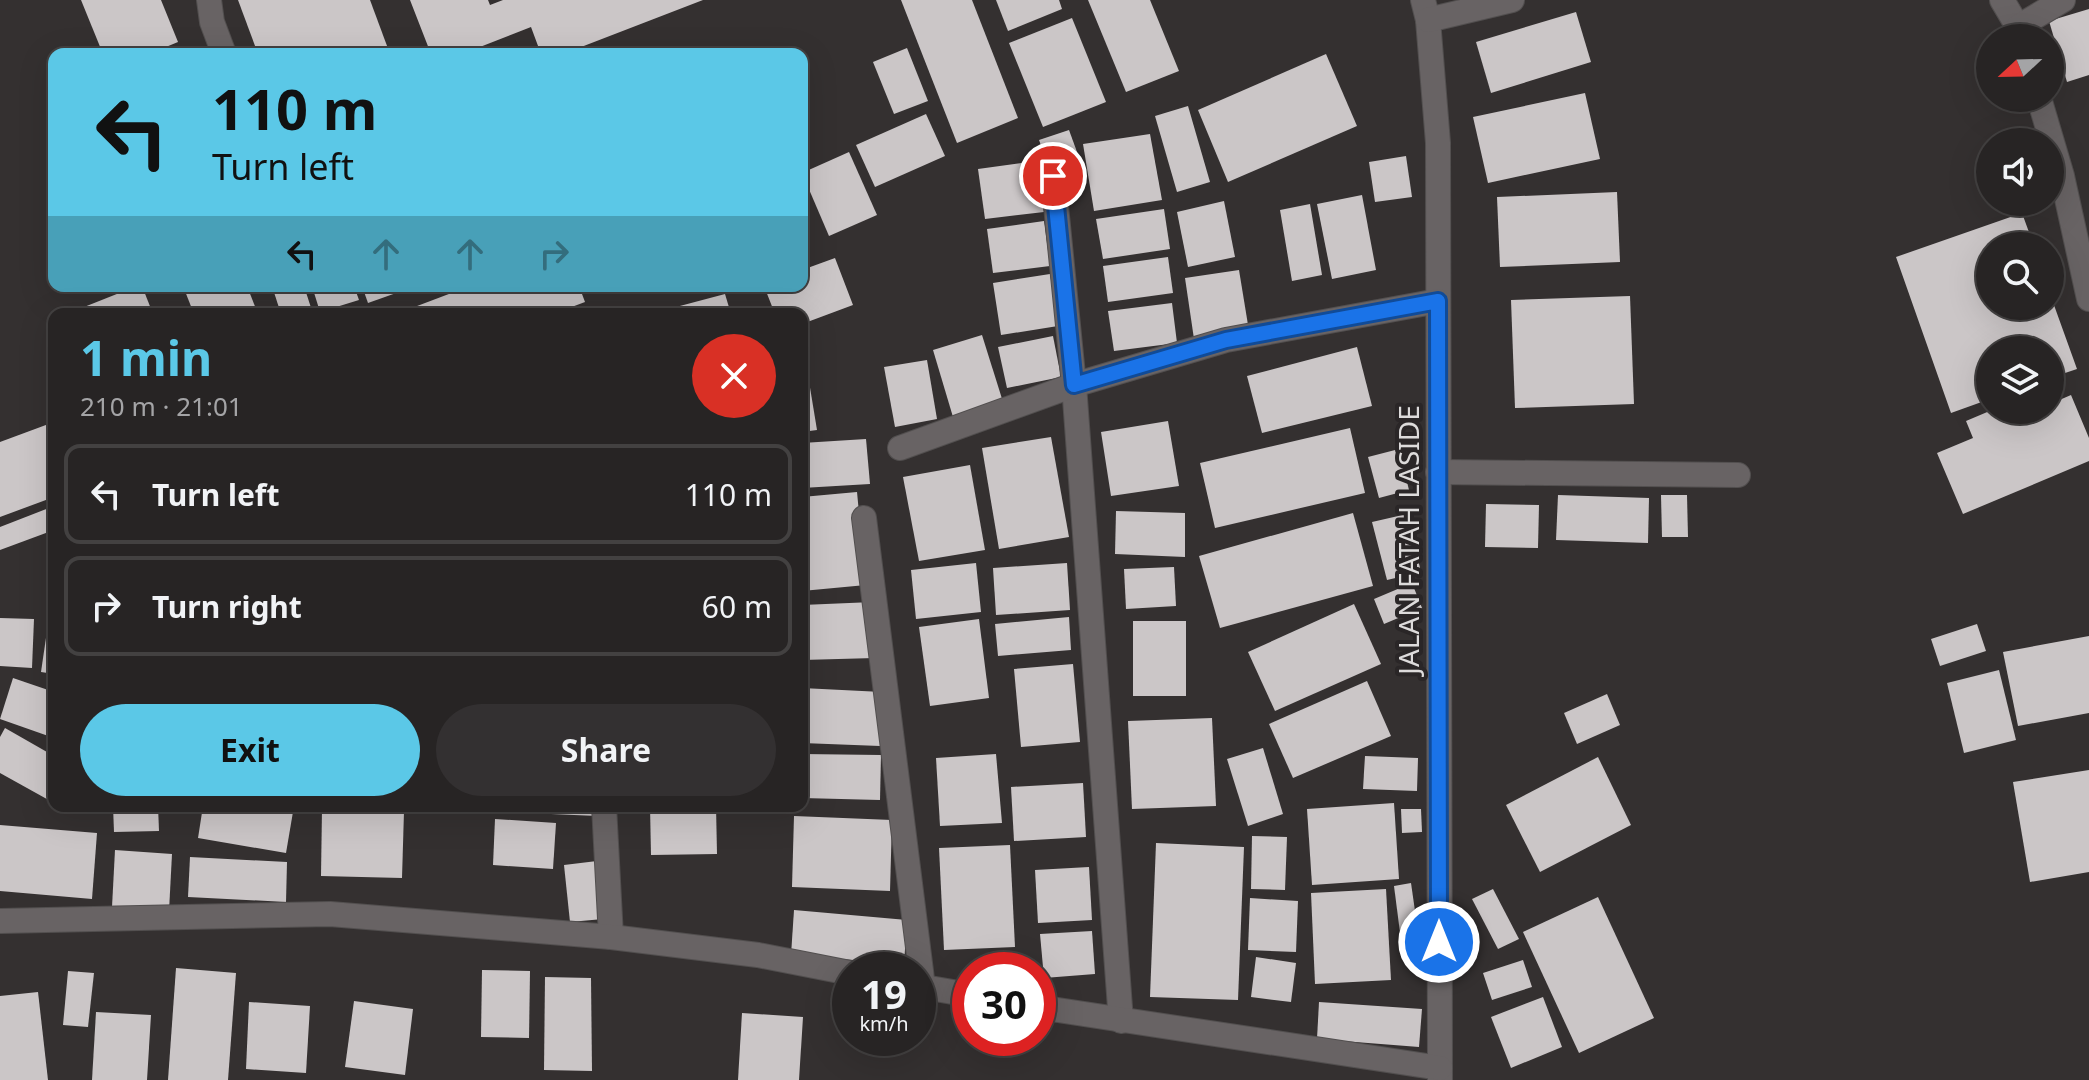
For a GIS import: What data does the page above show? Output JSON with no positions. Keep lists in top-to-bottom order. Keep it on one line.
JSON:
{"streets":{"street":["JALAN FATAH LASIDE"]},"north":"left","page":{"turn":["110 m","Turn left"],"heading":["1 min","210 m · 21:01"],"list":[{"name":"Turn left","value":"110 m"},{"name":"Turn right","value":"60 m"}],"buttons":["Exit","Share"],"speed":"19 km/h","limit":"30"}}
